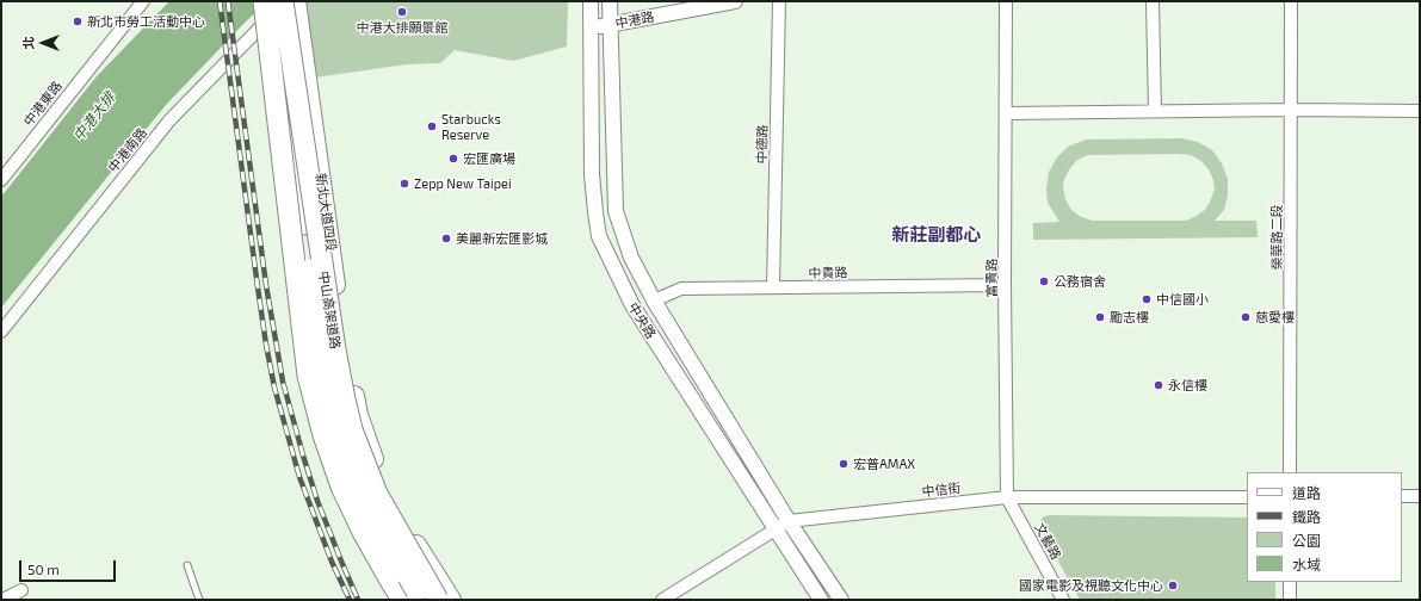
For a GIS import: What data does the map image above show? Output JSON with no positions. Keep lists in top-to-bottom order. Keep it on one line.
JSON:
{"streets":{"highway":["中山高架道路"],"main road":["新北大道四段"],"street":["中港路","中港東路","中德路","中港南路","榮華路二段","中貴路","富貴路","中央路","中信街","文藝路"]},"crossings":[["中港路","中央路"],["中德路","中貴路"],["中港南路","中山高架道路"],["中貴路","富貴路"],["中貴路","中央路"],["富貴路","中信街"],["富貴路","文藝路"],["中央路","中信街"],["中信街","文藝路"]],"districts":["新莊副都心"],"water":["中港大排"],"places":["中港大排願景館","新北市勞工活動中心","Starbucks Reserve","宏匯廣場","Zepp New Taipei","美麗新宏匯影城","公務宿舍","中信國小","勵志樓","慈愛樓","永信樓","宏普AMAX","國家電影及視聽文化中心"],"legend":["道路","鐵路","公園","水域"],"scale_bar":"50 m","north":"left"}
